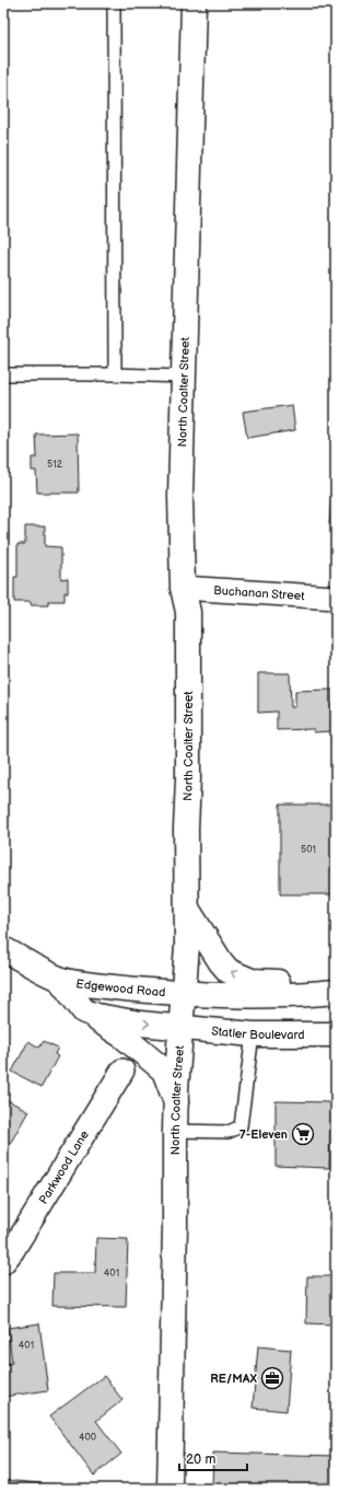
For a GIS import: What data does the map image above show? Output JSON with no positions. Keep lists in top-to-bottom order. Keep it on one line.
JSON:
{"streets":{"street":["North Coalter Street","Buchanan Street","Edgewood Road","Statler Boulevard","Parkwood Lane"]},"crossings":[["North Coalter Street","Buchanan Street"],["North Coalter Street","Edgewood Road"],["North Coalter Street","Statler Boulevard"]],"places":{"supermarket":["7-Eleven"],"office":["RE/MAX"]},"house_numbers":["512","501","401","401","400"],"scale_bar":"20 m"}
